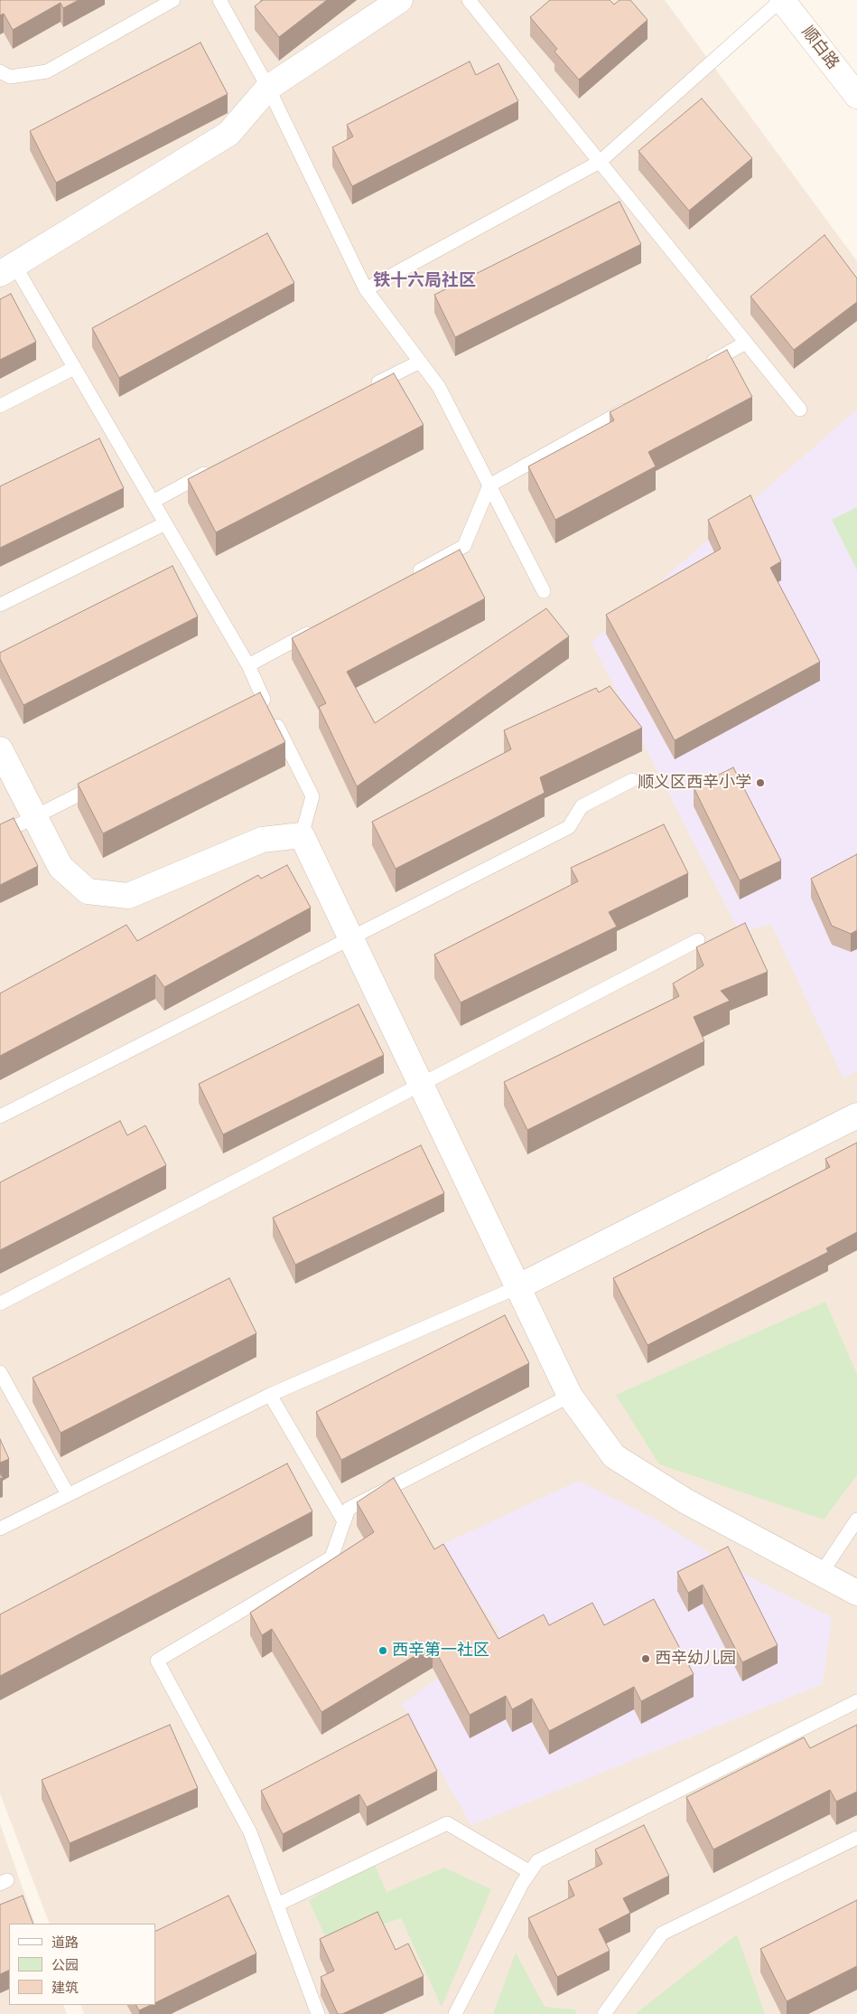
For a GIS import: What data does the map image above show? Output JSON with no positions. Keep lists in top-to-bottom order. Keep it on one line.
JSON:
{"streets":{"street":["顺白路"]},"districts":["铁十六局社区"],"places":["顺义区西辛小学","西辛第一社区","西辛幼儿园"],"legend":["道路","公园","建筑"]}
